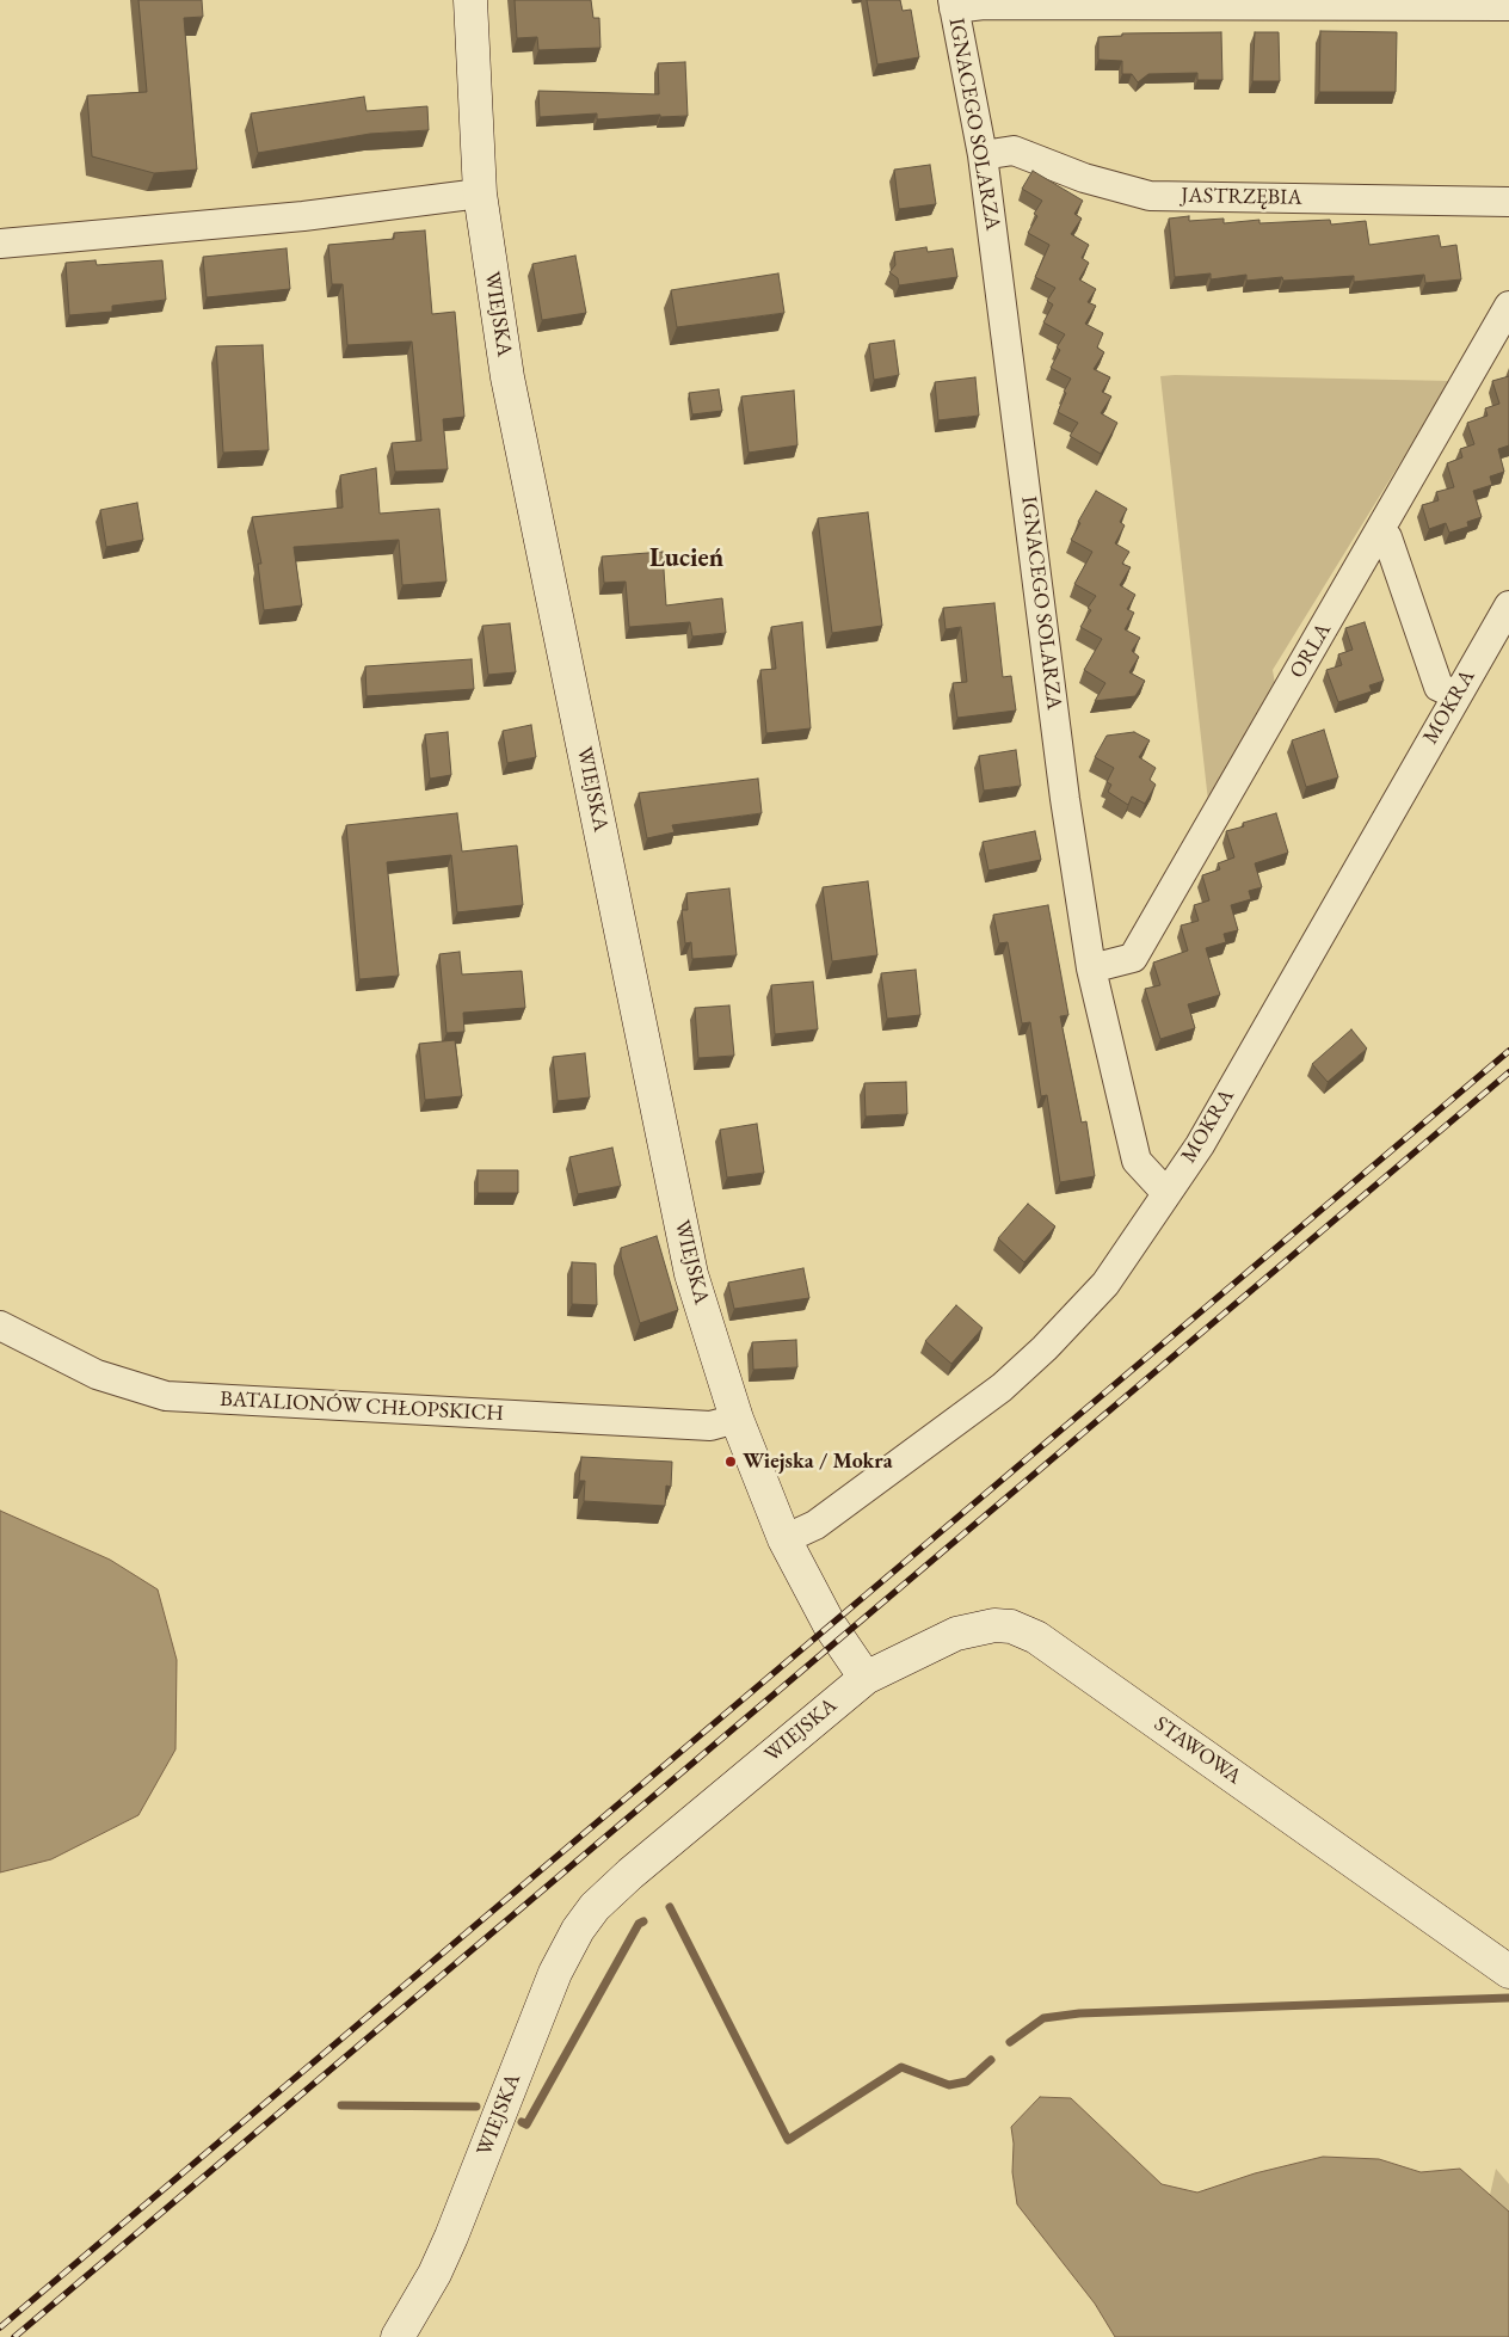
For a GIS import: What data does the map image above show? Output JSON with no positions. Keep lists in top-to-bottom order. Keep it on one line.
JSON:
{"streets":{"street":["IGNACEGO SOLARZA","JASTRZĘBIA","WIEJSKA","ORLA","MOKRA","BATALIONÓW CHŁOPSKICH","STAWOWA"]},"crossings":[["IGNACEGO SOLARZA","JASTRZĘBIA"],["IGNACEGO SOLARZA","ORLA"],["IGNACEGO SOLARZA","MOKRA"],["WIEJSKA","MOKRA"],["WIEJSKA","BATALIONÓW CHŁOPSKICH"],["WIEJSKA","STAWOWA"]],"districts":["Lucień"],"places":["Wiejska / Mokra"]}
